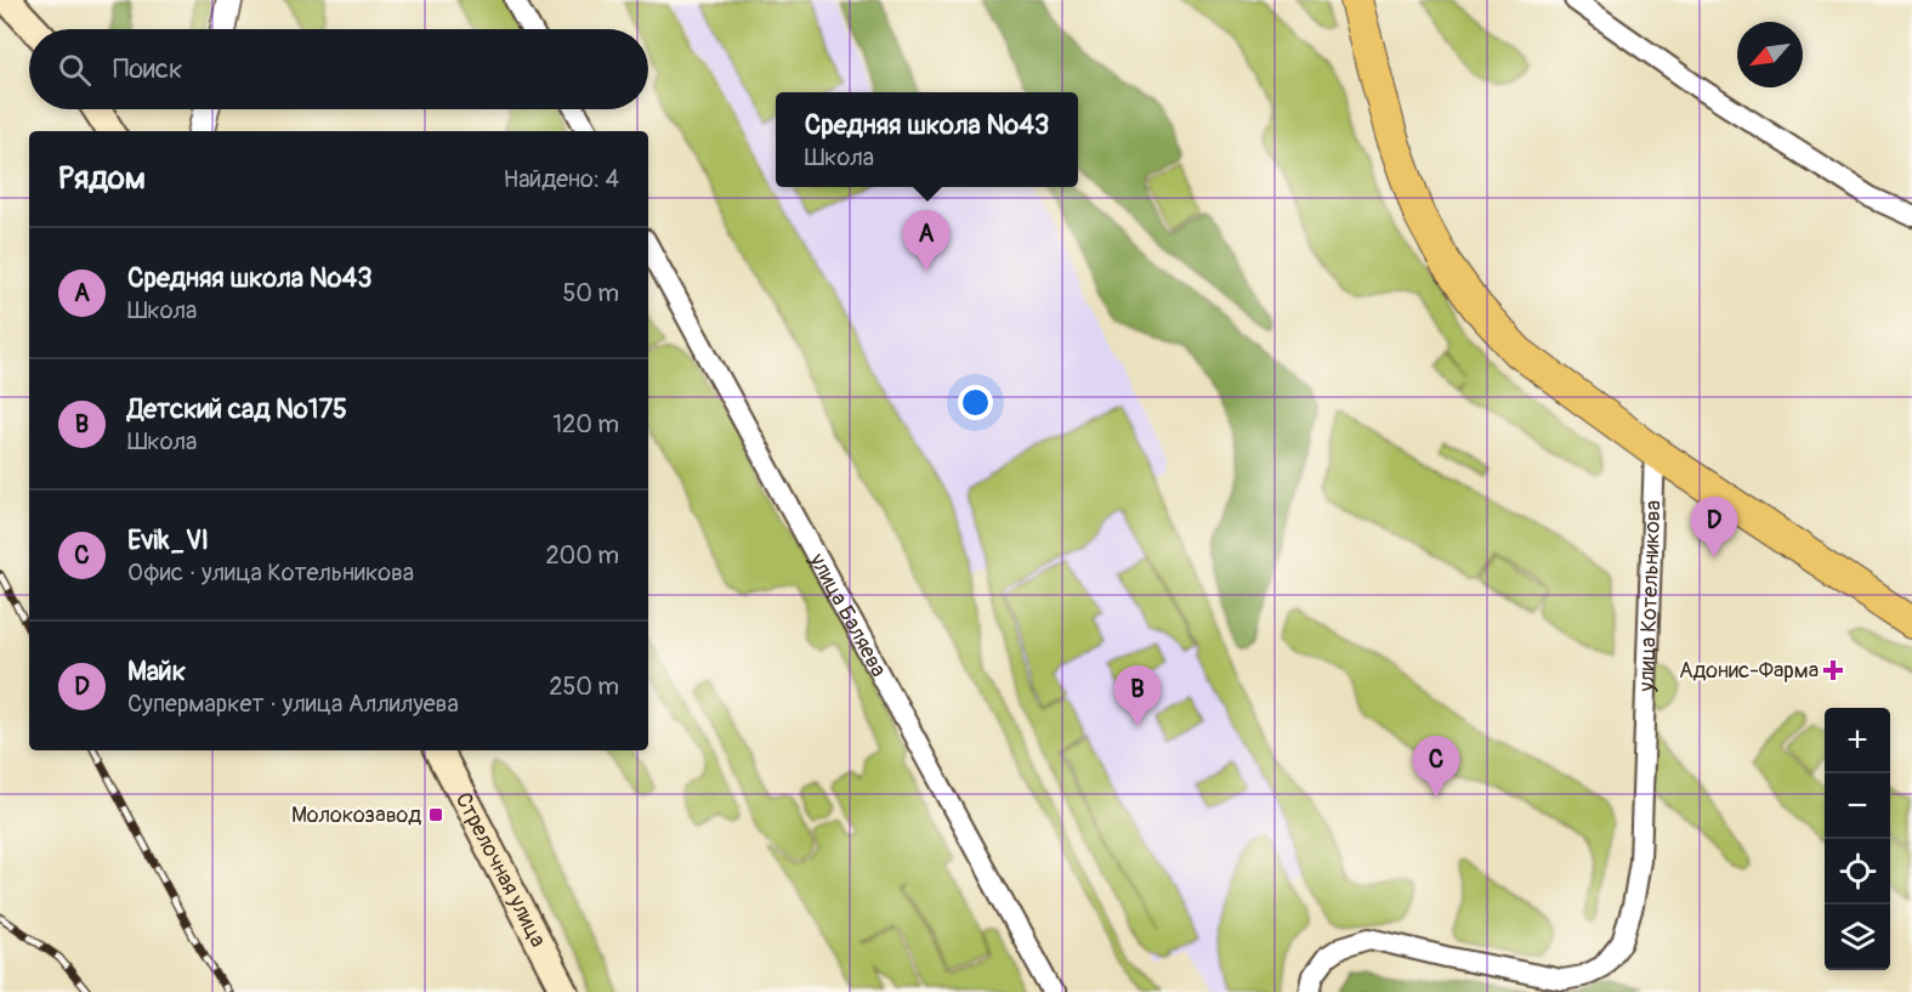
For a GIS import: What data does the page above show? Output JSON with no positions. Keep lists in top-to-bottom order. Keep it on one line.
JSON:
{"streets":{"main road":["Стрелочная улица"],"street":["улица Котельникова","улица Баляева"]},"places":{"health":["Адонис-Фарма"],"transit":["Молокозавод"]},"north":"bottom left","page":{"search":"Поиск","popup":["Средняя школа №43","Школа"],"heading":["Рядом","Найдено: 4"],"pins":["A","D","B","C"],"list":[{"mark":"A","name":"Средняя школа №43","note":"Школа","value":"50 m"},{"mark":"B","name":"Детский сад №175","note":"Школа","value":"120 m"},{"mark":"C","name":"Evik_Vl","note":"Офис · улица Котельникова","value":"200 m"},{"mark":"D","name":"Майк","note":"Супермаркет · улица Аллилуева","value":"250 m"}],"map_buttons":["+","−"]}}
